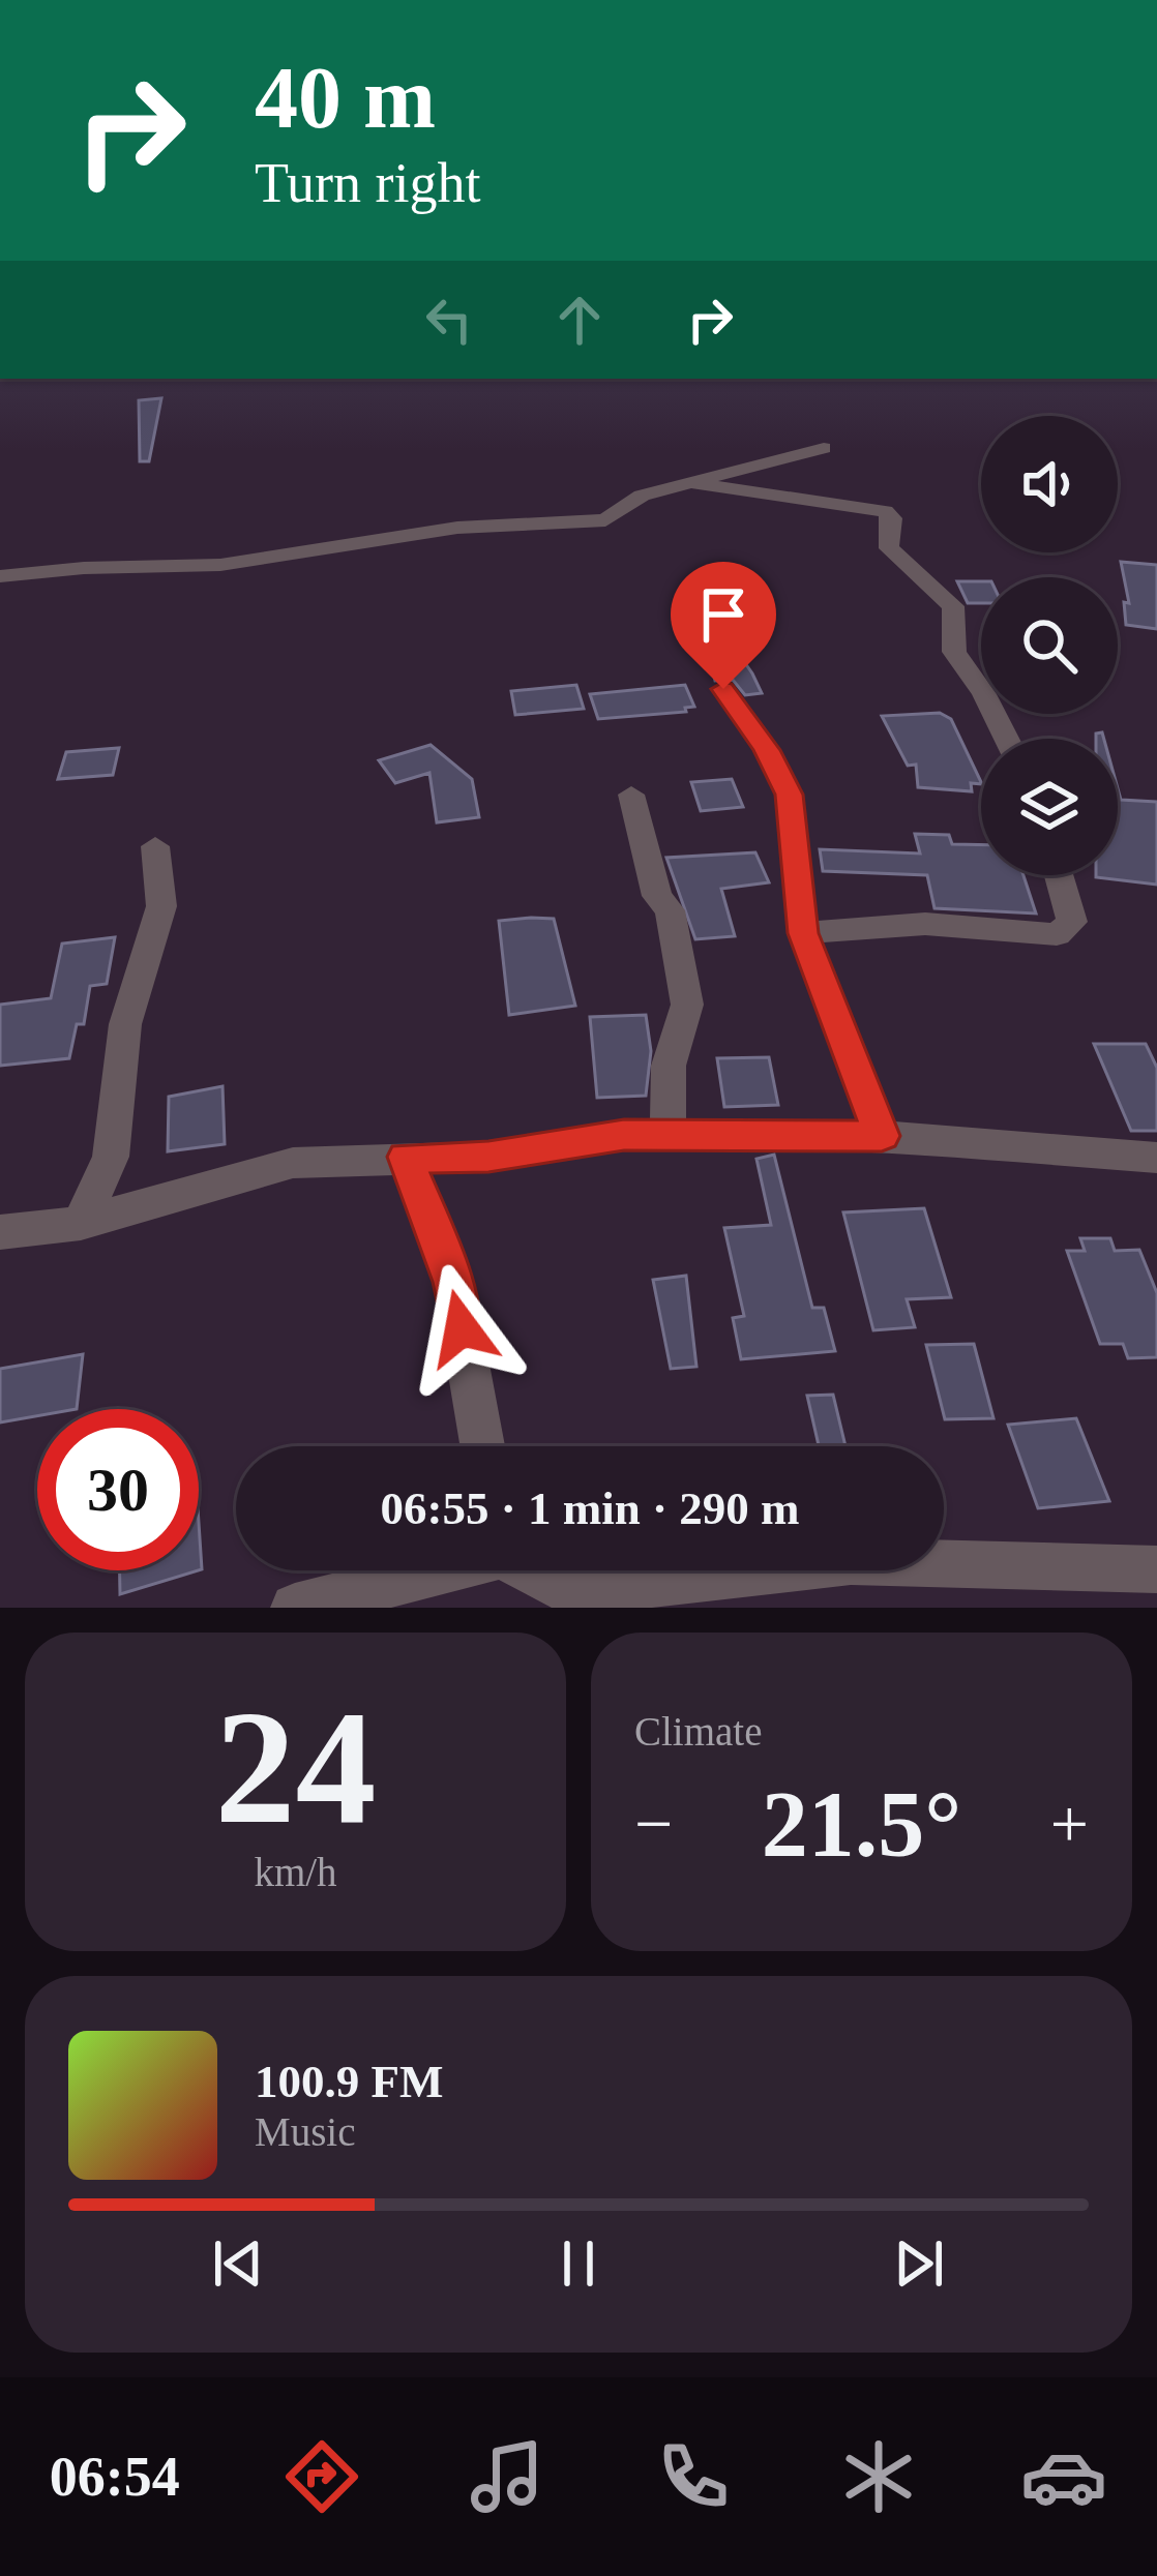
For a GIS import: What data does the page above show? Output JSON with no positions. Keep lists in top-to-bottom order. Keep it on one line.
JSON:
{"page":{"turn":["40 m","Turn right"],"limit":"30","trip":"06:55 · 1 min · 290 m","tile":[["24","km/h"],"Climate"],"heat":["−","21.5°","+"],"song":["100.9 FM","Music"],"tabs":"06:54"}}
